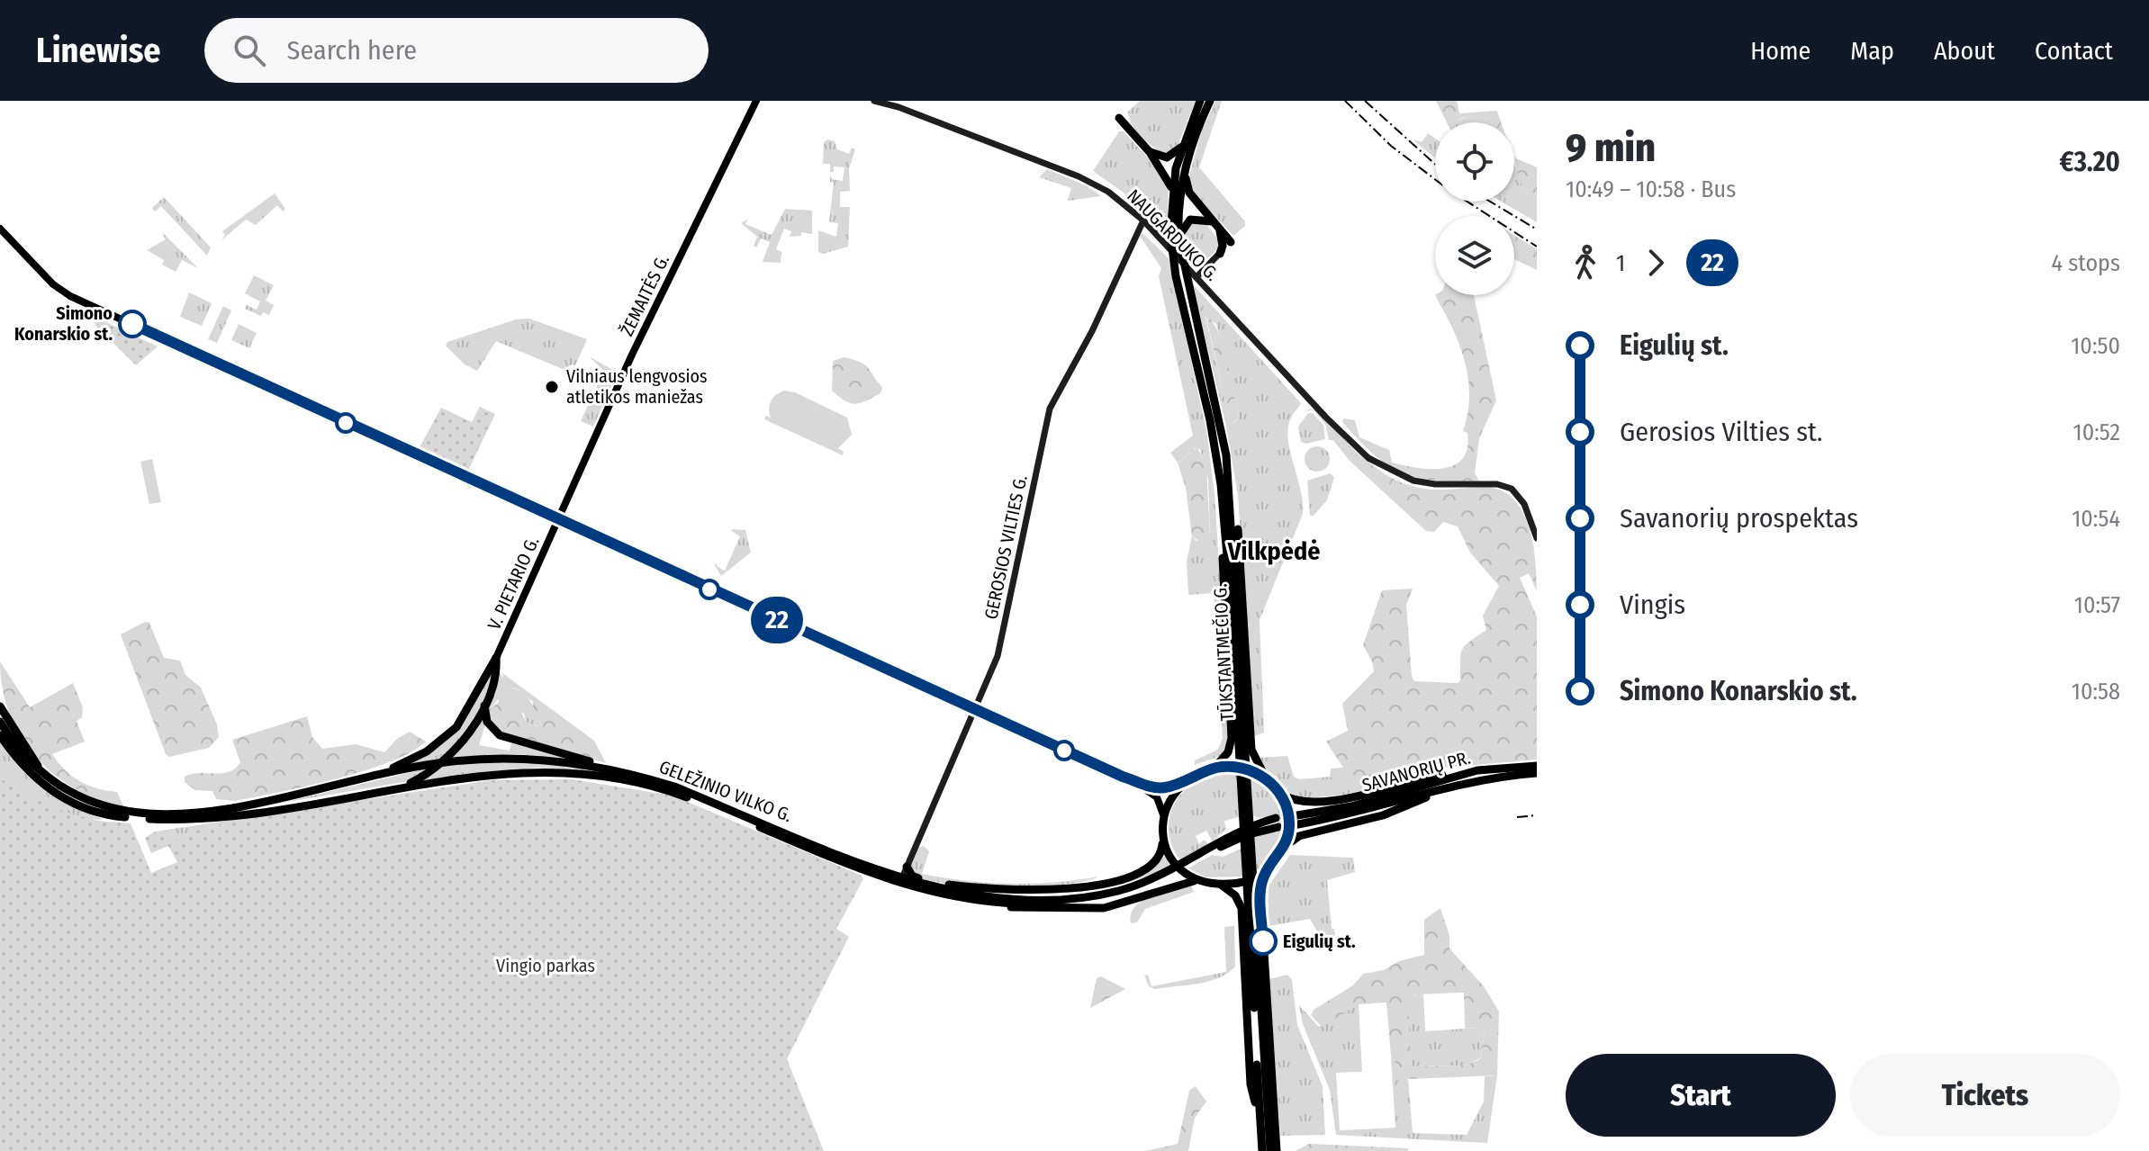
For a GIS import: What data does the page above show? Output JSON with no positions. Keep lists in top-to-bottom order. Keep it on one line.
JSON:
{"streets":{"highway":["TŪKSTANTMEČIO G.","SAVANORIŲ PR.","GELEŽINIO VILKO G."],"main road":["NAUGARDUKO G.","ŽEMAITĖS G.","GEROSIOS VILTIES G.","V. PIETARIO G."]},"crossings":[["NAUGARDUKO G.","GEROSIOS VILTIES G."],["ŽEMAITĖS G.","V. PIETARIO G."],["GEROSIOS VILTIES G.","GELEŽINIO VILKO G."]],"districts":["Vilkpėdė"],"parks":["Vingio parkas"],"places":["Simono Konarskio st.","Vilniaus lengvosios atletikos maniežas","Eigulių st."],"lines":["bus line 22"],"page":{"header":"Linewise","search":"Search here","nav":["Home","Map","About","Contact"],"on_map":"22","heading":["9 min","10:49 – 10:58 · Bus","€3.20"],"legs":["1","22","4 stops"],"list":[{"name":"Eigulių st.","value":"10:50"},{"name":"Gerosios Vilties st.","value":"10:52"},{"name":"Savanorių prospektas","value":"10:54"},{"name":"Vingis","value":"10:57"},{"name":"Simono Konarskio st.","value":"10:58"}],"buttons":["Start","Tickets"]}}
